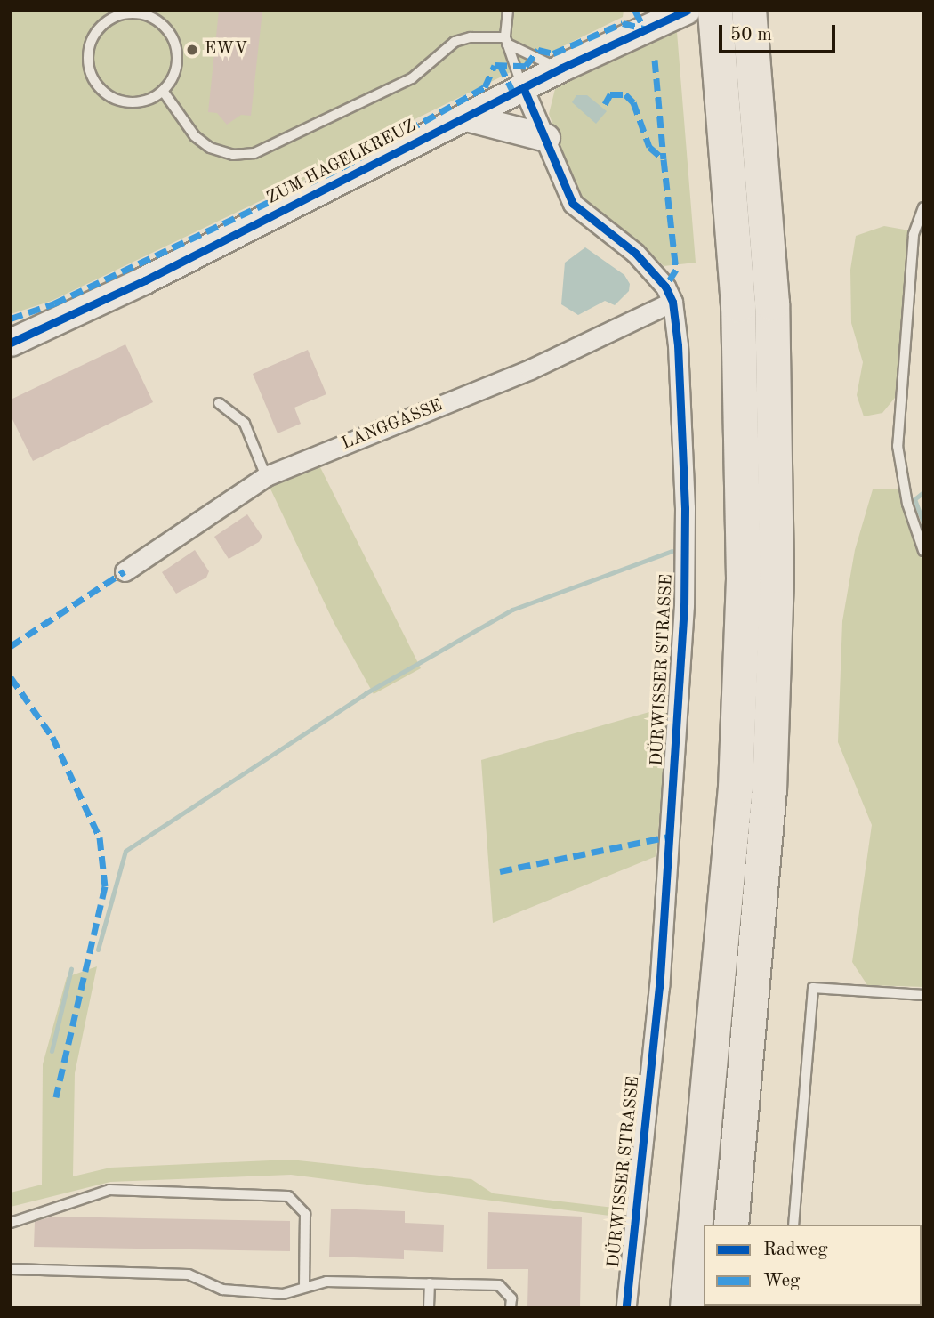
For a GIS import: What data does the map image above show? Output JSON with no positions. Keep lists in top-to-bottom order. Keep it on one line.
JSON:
{"streets":{"street":["ZUM HAGELKREUZ","LANGGASSE","DÜRWISSER STRASSE"]},"crossings":[["ZUM HAGELKREUZ","DÜRWISSER STRASSE"],["LANGGASSE","DÜRWISSER STRASSE"]],"places":["EWV"],"legend":["Radweg","Weg"],"scale_bar":"50 m"}
